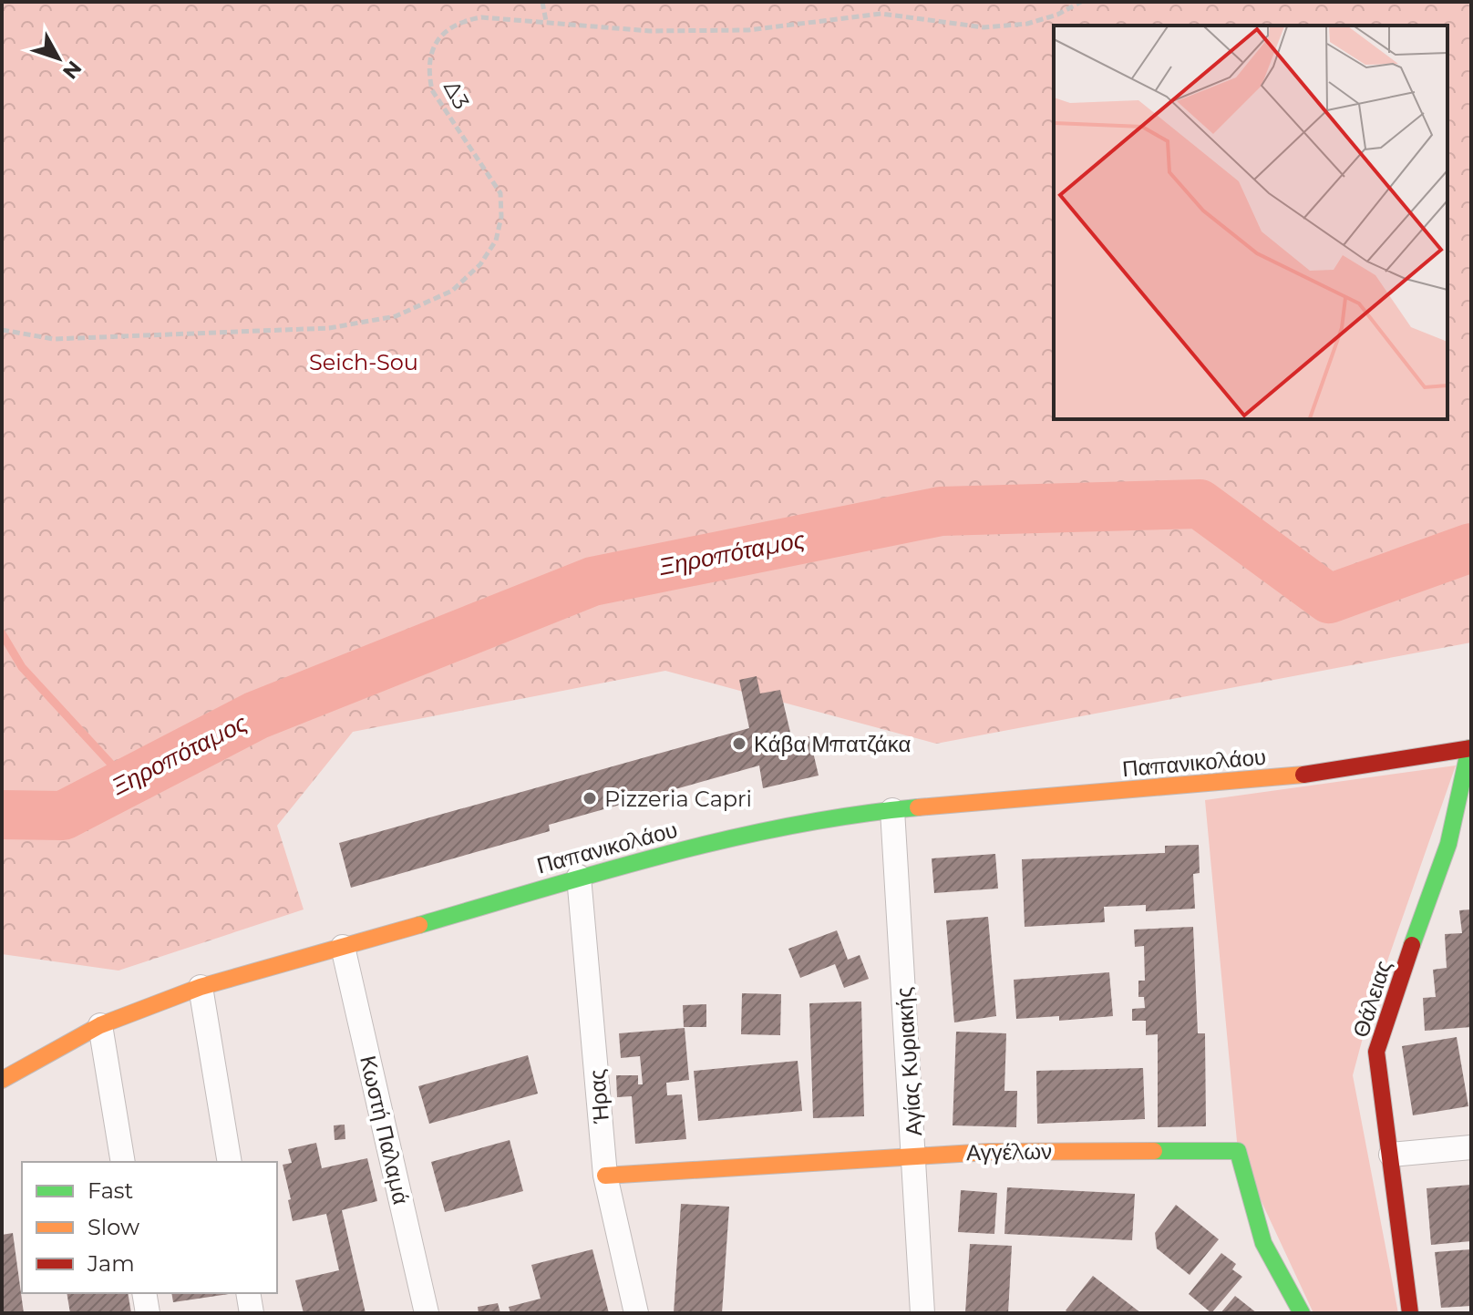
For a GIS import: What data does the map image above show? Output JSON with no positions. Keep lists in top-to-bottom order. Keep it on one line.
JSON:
{"streets":{"main road":["Παπανικολάου","Θάλειας","Αγγέλων"],"street":["Αγίας Κυριακής","Ήρας","Κωστή Παλαμά"],"path":["Δ3"]},"crossings":[["Παπανικολάου","Θάλειας"],["Παπανικολάου","Αγίας Κυριακής"],["Παπανικολάου","Ήρας"],["Παπανικολάου","Κωστή Παλαμά"],["Αγίας Κυριακής","Αγγέλων"],["Ήρας","Αγγέλων"]],"water":["Ξηροπόταμος"],"parks":["Seich-Sou"],"places":["Κάβα Μπατζάκα","Pizzeria Capri"],"legend":["Fast","Slow","Jam"],"north":"bottom right"}
